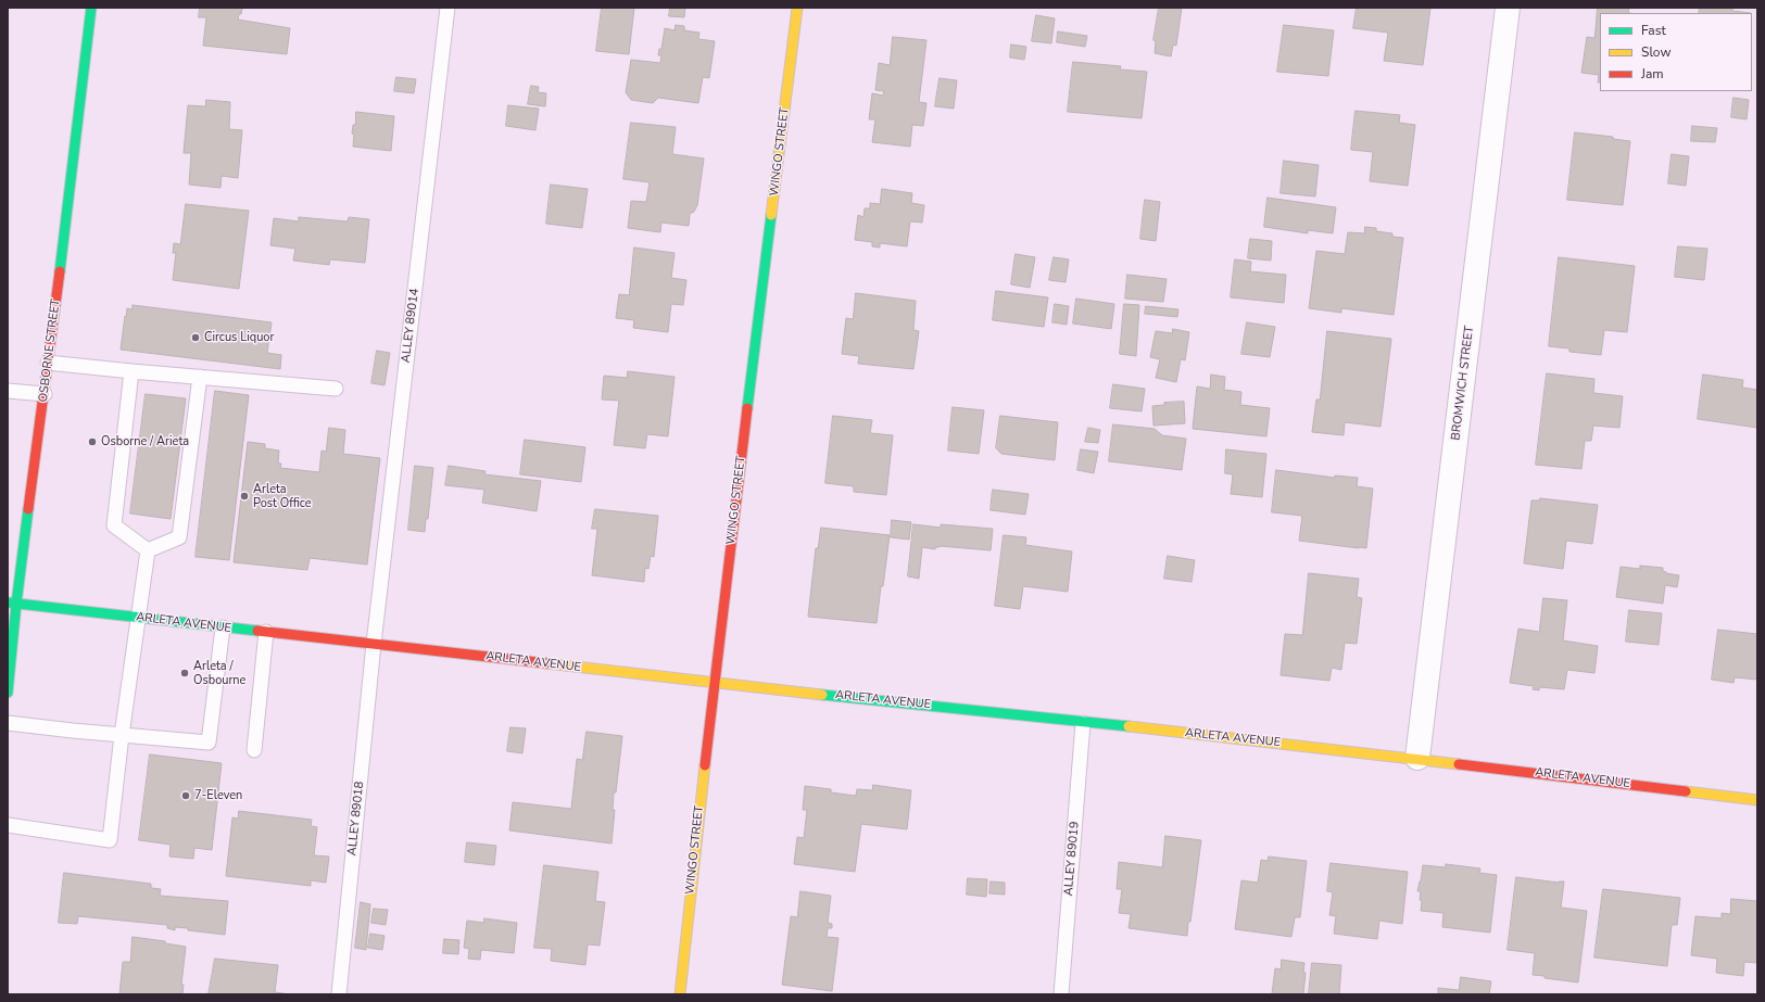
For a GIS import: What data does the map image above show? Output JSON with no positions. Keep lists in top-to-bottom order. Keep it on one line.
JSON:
{"streets":{"main road":["WINGO STREET","OSBORNE STREET","ARLETA AVENUE"],"street":["BROMWICH STREET"],"lane":["ALLEY 89014","ALLEY 89018","ALLEY 89019"]},"crossings":[["WINGO STREET","ARLETA AVENUE"],["ALLEY 89014","ARLETA AVENUE"],["ALLEY 89014","ALLEY 89018"],["OSBORNE STREET","ARLETA AVENUE"],["BROMWICH STREET","ARLETA AVENUE"],["ARLETA AVENUE","ALLEY 89018"],["ARLETA AVENUE","ALLEY 89019"]],"places":["Circus Liquor","Osborne / Arieta","Arleta Post Office","Arleta / Osbourne","7-Eleven"],"legend":["Fast","Slow","Jam"]}
